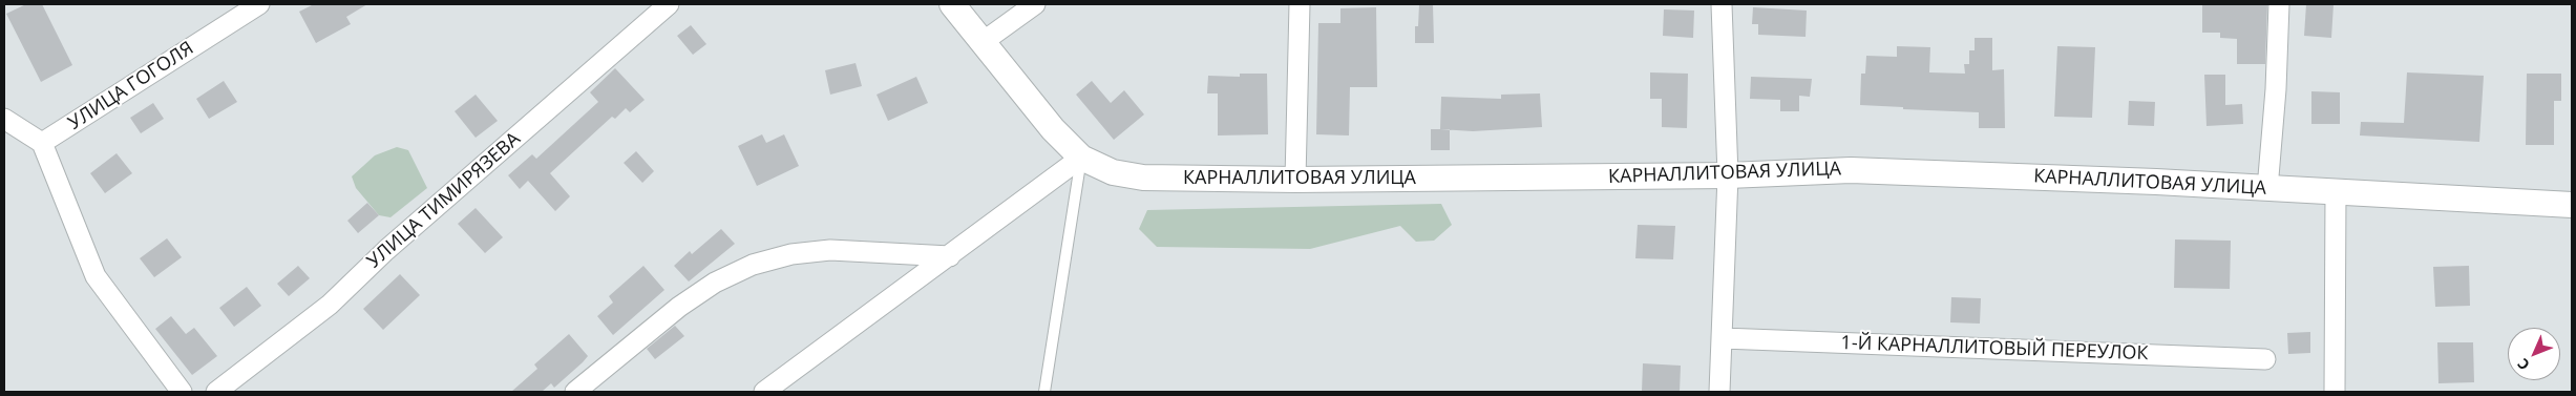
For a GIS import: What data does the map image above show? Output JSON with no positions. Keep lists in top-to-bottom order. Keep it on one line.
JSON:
{"streets":{"street":["УЛИЦА ГОГОЛЯ","КАРНАЛЛИТОВАЯ УЛИЦА","УЛИЦА ТИМИРЯЗЕВА","1-Й КАРНАЛЛИТОВЫЙ ПЕРЕУЛОК"]},"north":"bottom left"}
